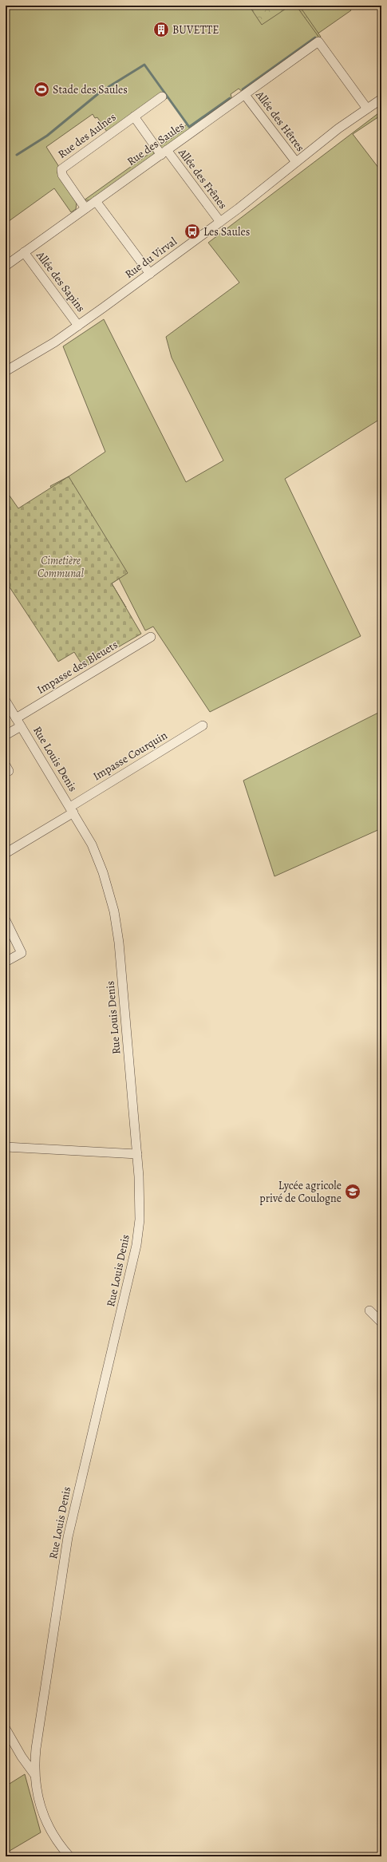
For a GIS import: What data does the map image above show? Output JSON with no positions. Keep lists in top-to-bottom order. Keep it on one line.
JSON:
{"streets":{"street":["Allée des Hêtres","Rue des Aulnes","Rue des Saules","Allée des Frênes","Rue du Virval","Allée des Sapins","Impasse des Bleuets","Impasse Courquin","Rue Louis Denis"]},"crossings":[["Allée des Hêtres","Rue des Saules"],["Allée des Hêtres","Rue du Virval"],["Rue des Aulnes","Rue des Saules"],["Rue des Aulnes","Allée des Frênes"],["Rue des Saules","Allée des Frênes"],["Rue des Saules","Rue du Virval"],["Rue des Saules","Allée des Sapins"],["Allée des Frênes","Rue du Virval"],["Rue du Virval","Allée des Sapins"],["Impasse des Bleuets","Rue Louis Denis"],["Impasse Courquin","Rue Louis Denis"]],"parks":["Cimetière Communal"],"places":{"building":["BUVETTE"],"sports":["Stade des Saules"],"bus stop":["Les Saules"],"school or university":["Lycée agricole privé de Coulogne"]}}
